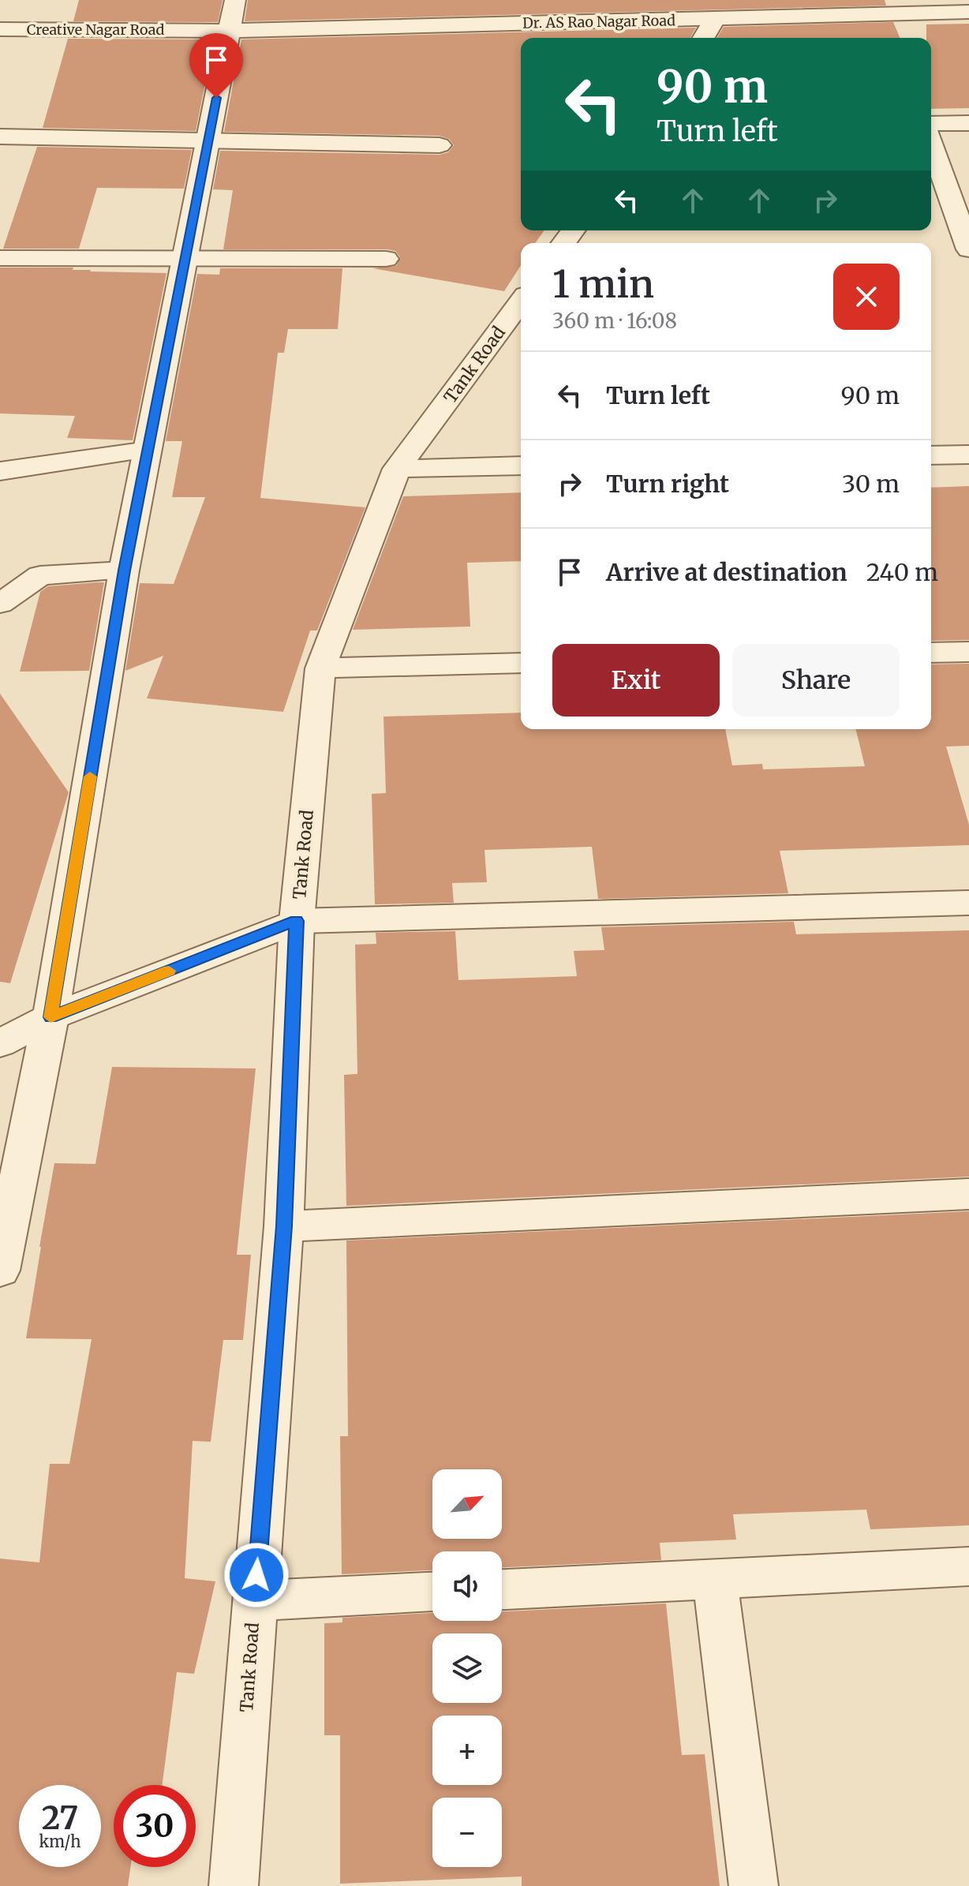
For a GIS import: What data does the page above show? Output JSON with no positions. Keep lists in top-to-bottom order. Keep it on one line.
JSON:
{"streets":{"street":["Dr. AS Rao Nagar Road","Creative Nagar Road","Tank Road"]},"crossings":[["Dr. AS Rao Nagar Road","Creative Nagar Road"]],"north":"top right","page":{"turn":["90 m","Turn left"],"heading":["1 min","360 m · 16:08"],"list":[{"name":"Turn left","value":"90 m"},{"name":"Turn right","value":"30 m"},{"name":"Arrive at destination","value":"240 m"}],"buttons":["Exit","Share"],"map_buttons":["+","−"],"speed":"27 km/h","limit":"30"}}
